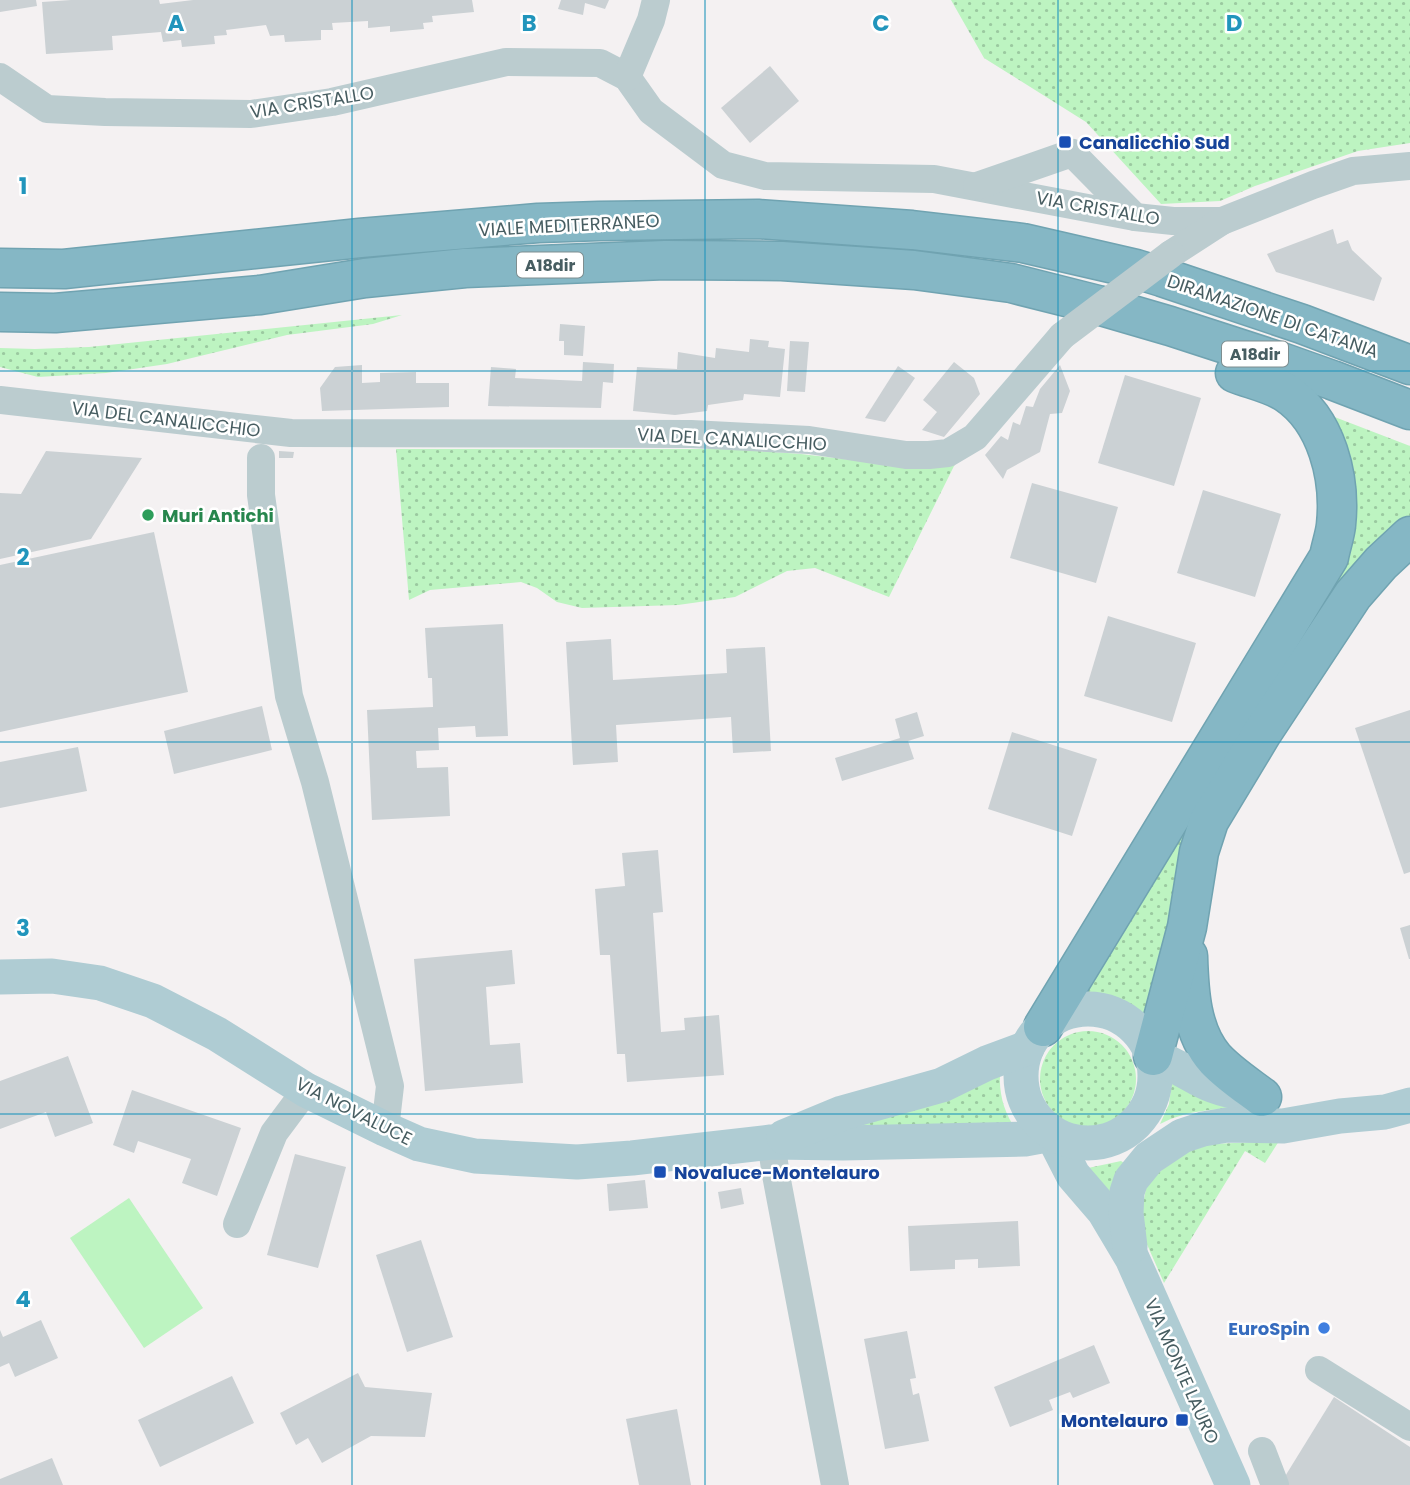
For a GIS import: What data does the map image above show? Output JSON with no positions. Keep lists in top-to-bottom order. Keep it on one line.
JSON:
{"streets":{"highway":["VIALE MEDITERRANEO","A18dir","DIRAMAZIONE DI CATANIA"],"main road":["VIA NOVALUCE","VIA MONTE LAURO"],"street":["VIA CRISTALLO","VIA DEL CANALICCHIO"]},"crossings":[["VIA CRISTALLO","VIA DEL CANALICCHIO"],["VIALE MEDITERRANEO","DIRAMAZIONE DI CATANIA"]],"places":{"transit":["Canalicchio Sud","Novaluce-Montelauro","Montelauro"],"other":["Muri Antichi","EuroSpin"]},"grid":{"columns":["A","B","C","D"],"rows":["1","2","3","4"]}}
